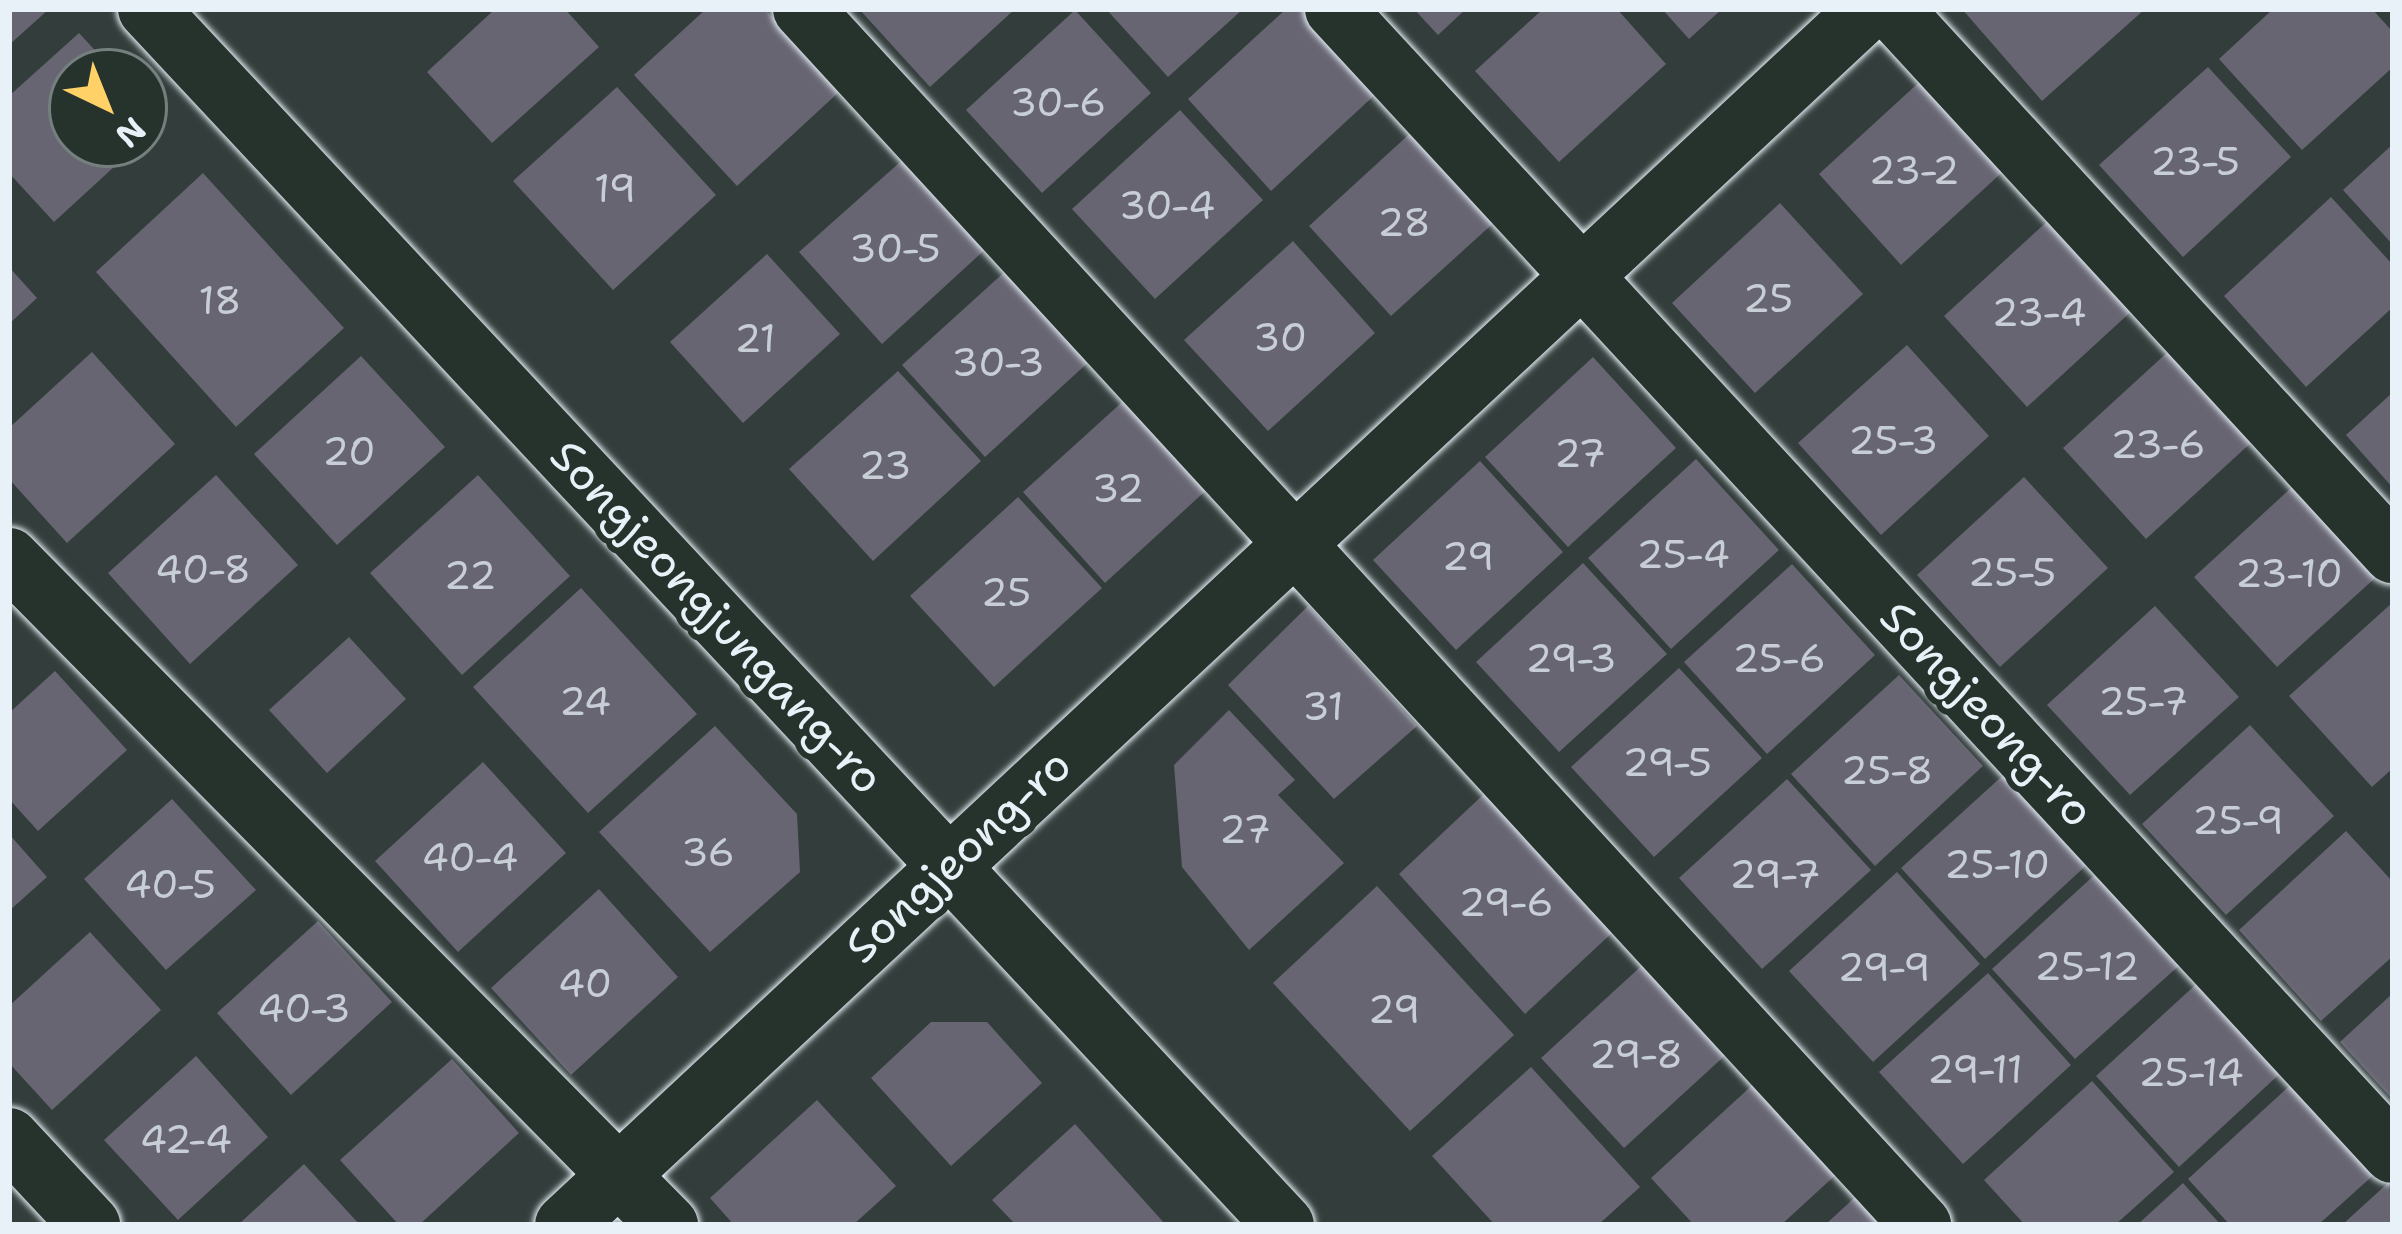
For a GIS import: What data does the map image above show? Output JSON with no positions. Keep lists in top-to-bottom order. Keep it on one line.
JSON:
{"streets":{"street":["Songjeongjungang-ro","Songjeong-ro"]},"crossings":[["Songjeongjungang-ro","Songjeong-ro"]],"house_numbers":["30-6","23-5","23-2","19","30-4","28","30-5","25","18","23-4","30","21","30-3","25-3","23-6","20","27","23","32","25-4","29","40-8","25-5","23-10","22","25","29-3","25-6","24","25-7","31","29-5","25-8","25-9","27","36","40-4","25-10","29-7","40-5","29-6","25-12","29-9","40","40-3","29","29-8","29-11","25-14","42-4"],"north":"bottom right"}
